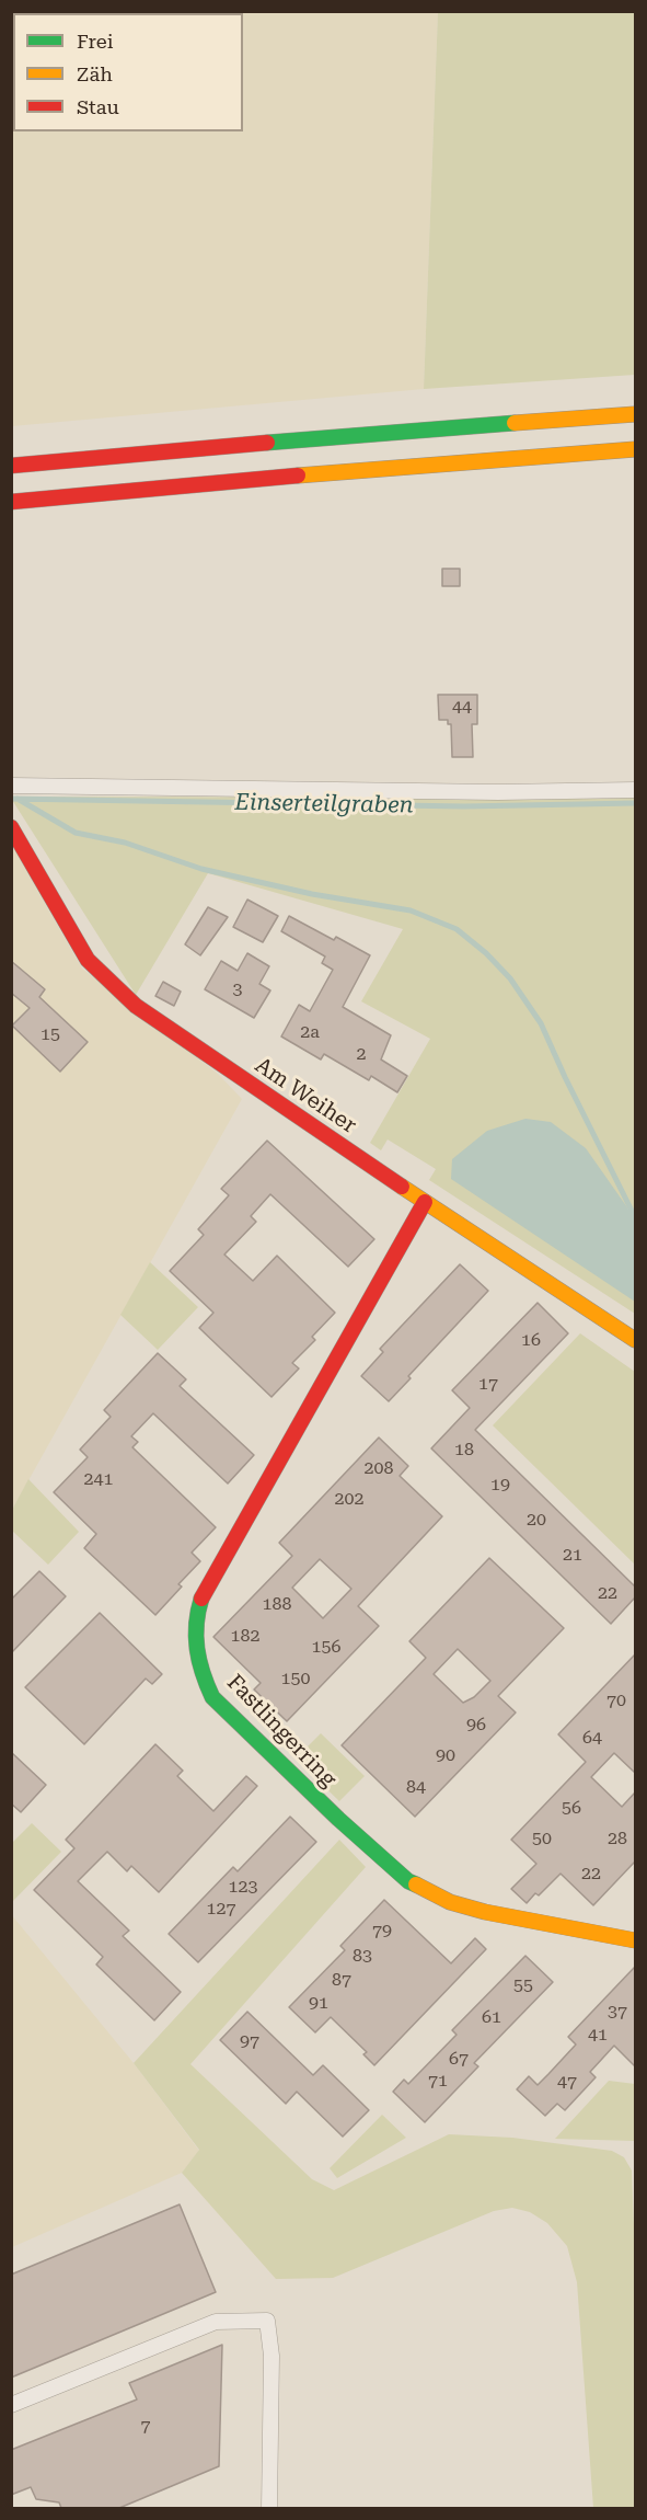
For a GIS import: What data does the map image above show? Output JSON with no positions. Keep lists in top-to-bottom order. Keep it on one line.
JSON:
{"streets":{"main road":["Am Weiher","Fastlingerring"]},"crossings":[["Am Weiher","Fastlingerring"]],"water":["Einserteilgraben"],"house_numbers":["44","3","2a","15","2","16","17","18","208","241","19","202","20","21","22","188","182","156","150","70","96","64","90","84","56","50","28","22","123","127","79","83","87","55","91","37","61","41","97","67","71","47","7"],"legend":["Frei","Zäh","Stau"]}
